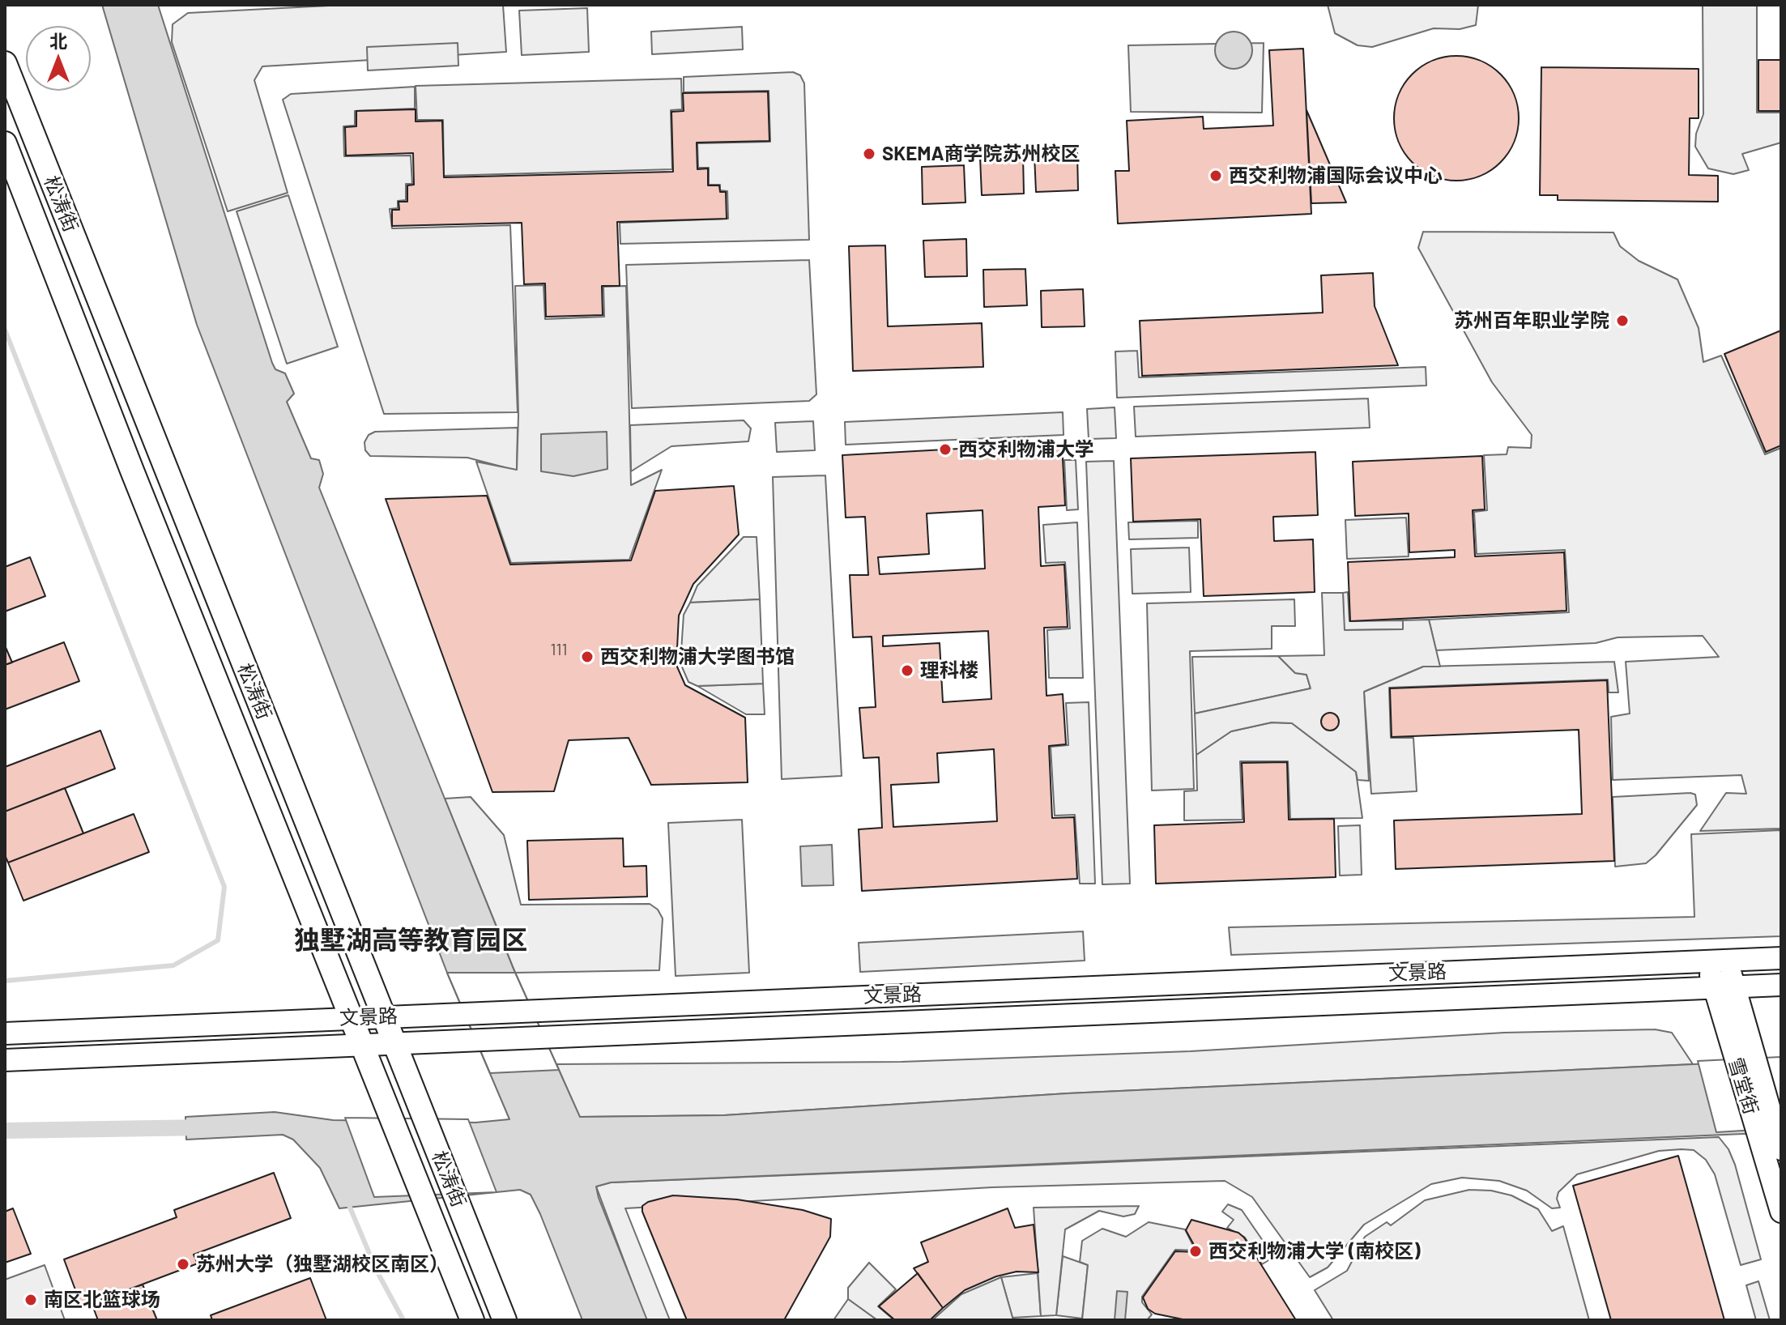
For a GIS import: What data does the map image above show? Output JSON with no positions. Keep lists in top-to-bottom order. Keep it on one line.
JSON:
{"streets":{"main road":["松涛街","文景路","雪堂街"]},"crossings":[["松涛街","文景路"],["文景路","雪堂街"]],"districts":["独墅湖高等教育园区"],"places":["SKEMA商学院苏州校区","西交利物浦国际会议中心","苏州百年职业学院","西交利物浦大学","西交利物浦大学图书馆","理科楼","西交利物浦大学 (南校区)","苏州大学（独墅湖校区南区）","南区北篮球场"],"house_numbers":["111"],"north":"top"}
